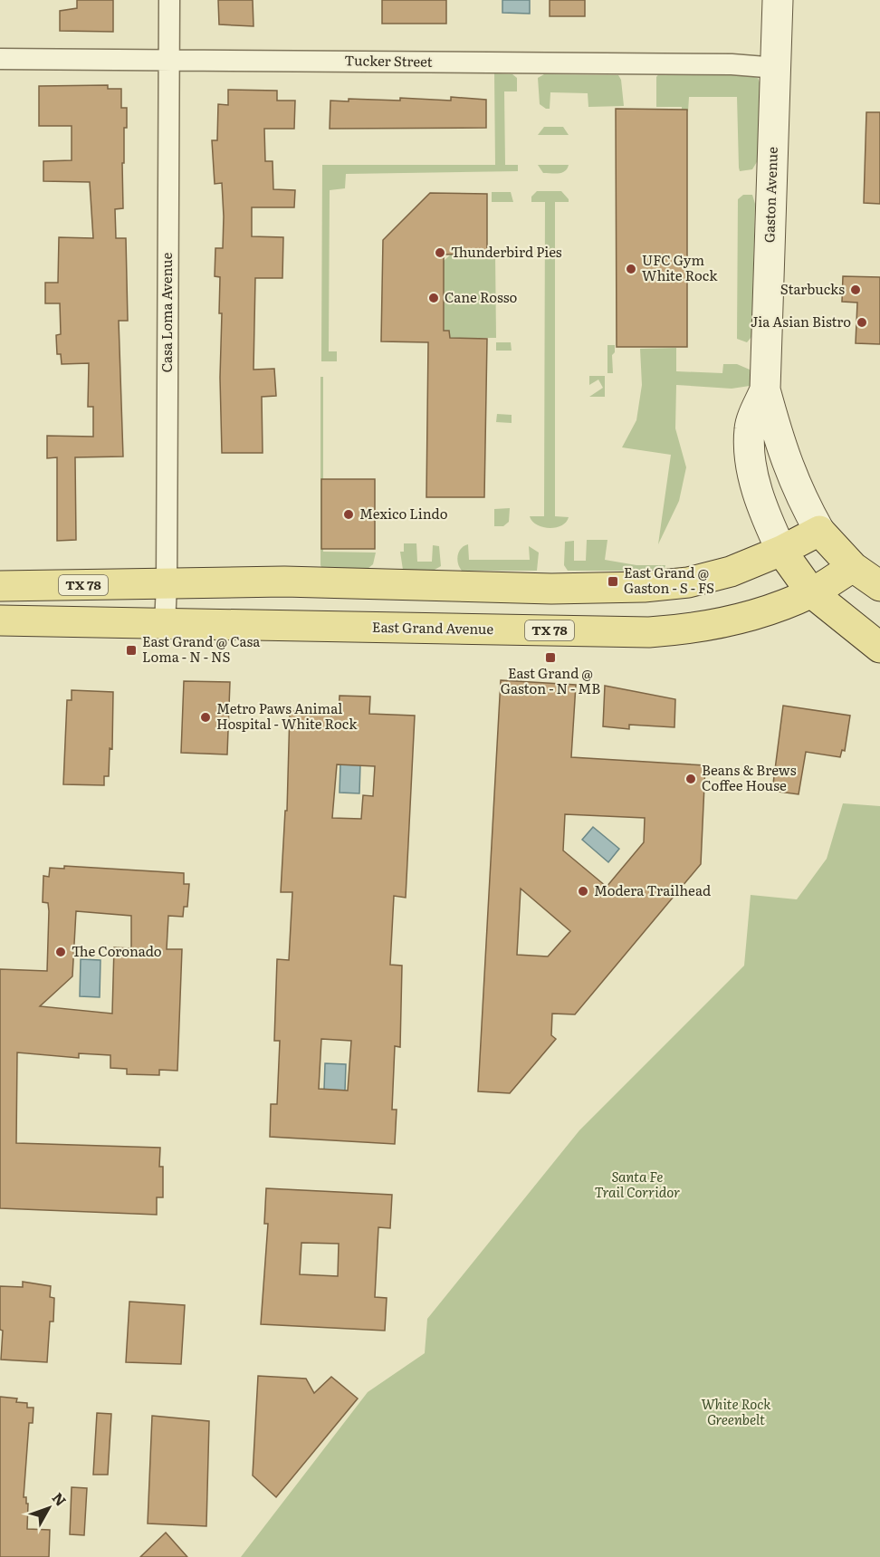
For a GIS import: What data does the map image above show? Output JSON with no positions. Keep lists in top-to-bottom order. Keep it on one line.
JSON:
{"streets":{"main road":["TX 78","East Grand Avenue"],"street":["Tucker Street","Gaston Avenue","Casa Loma Avenue"]},"crossings":[["Tucker Street","Gaston Avenue"],["Tucker Street","Casa Loma Avenue"],["Gaston Avenue","TX 78"],["Casa Loma Avenue","TX 78"],["Casa Loma Avenue","East Grand Avenue"]],"parks":["Santa Fe Trail Corridor","White Rock Greenbelt"],"places":{"other":["Thunderbird Pies","UFC Gym White Rock","Starbucks","Cane Rosso","Jia Asian Bistro","Mexico Lindo","Metro Paws Animal Hospital - White Rock","Beans & Brews Coffee House","Modera Trailhead","The Coronado"],"transit":["East Grand @ Gaston - S - FS","East Grand @ Casa Loma - N - NS","East Grand @ Gaston - N - MB"]},"north":"top right"}
